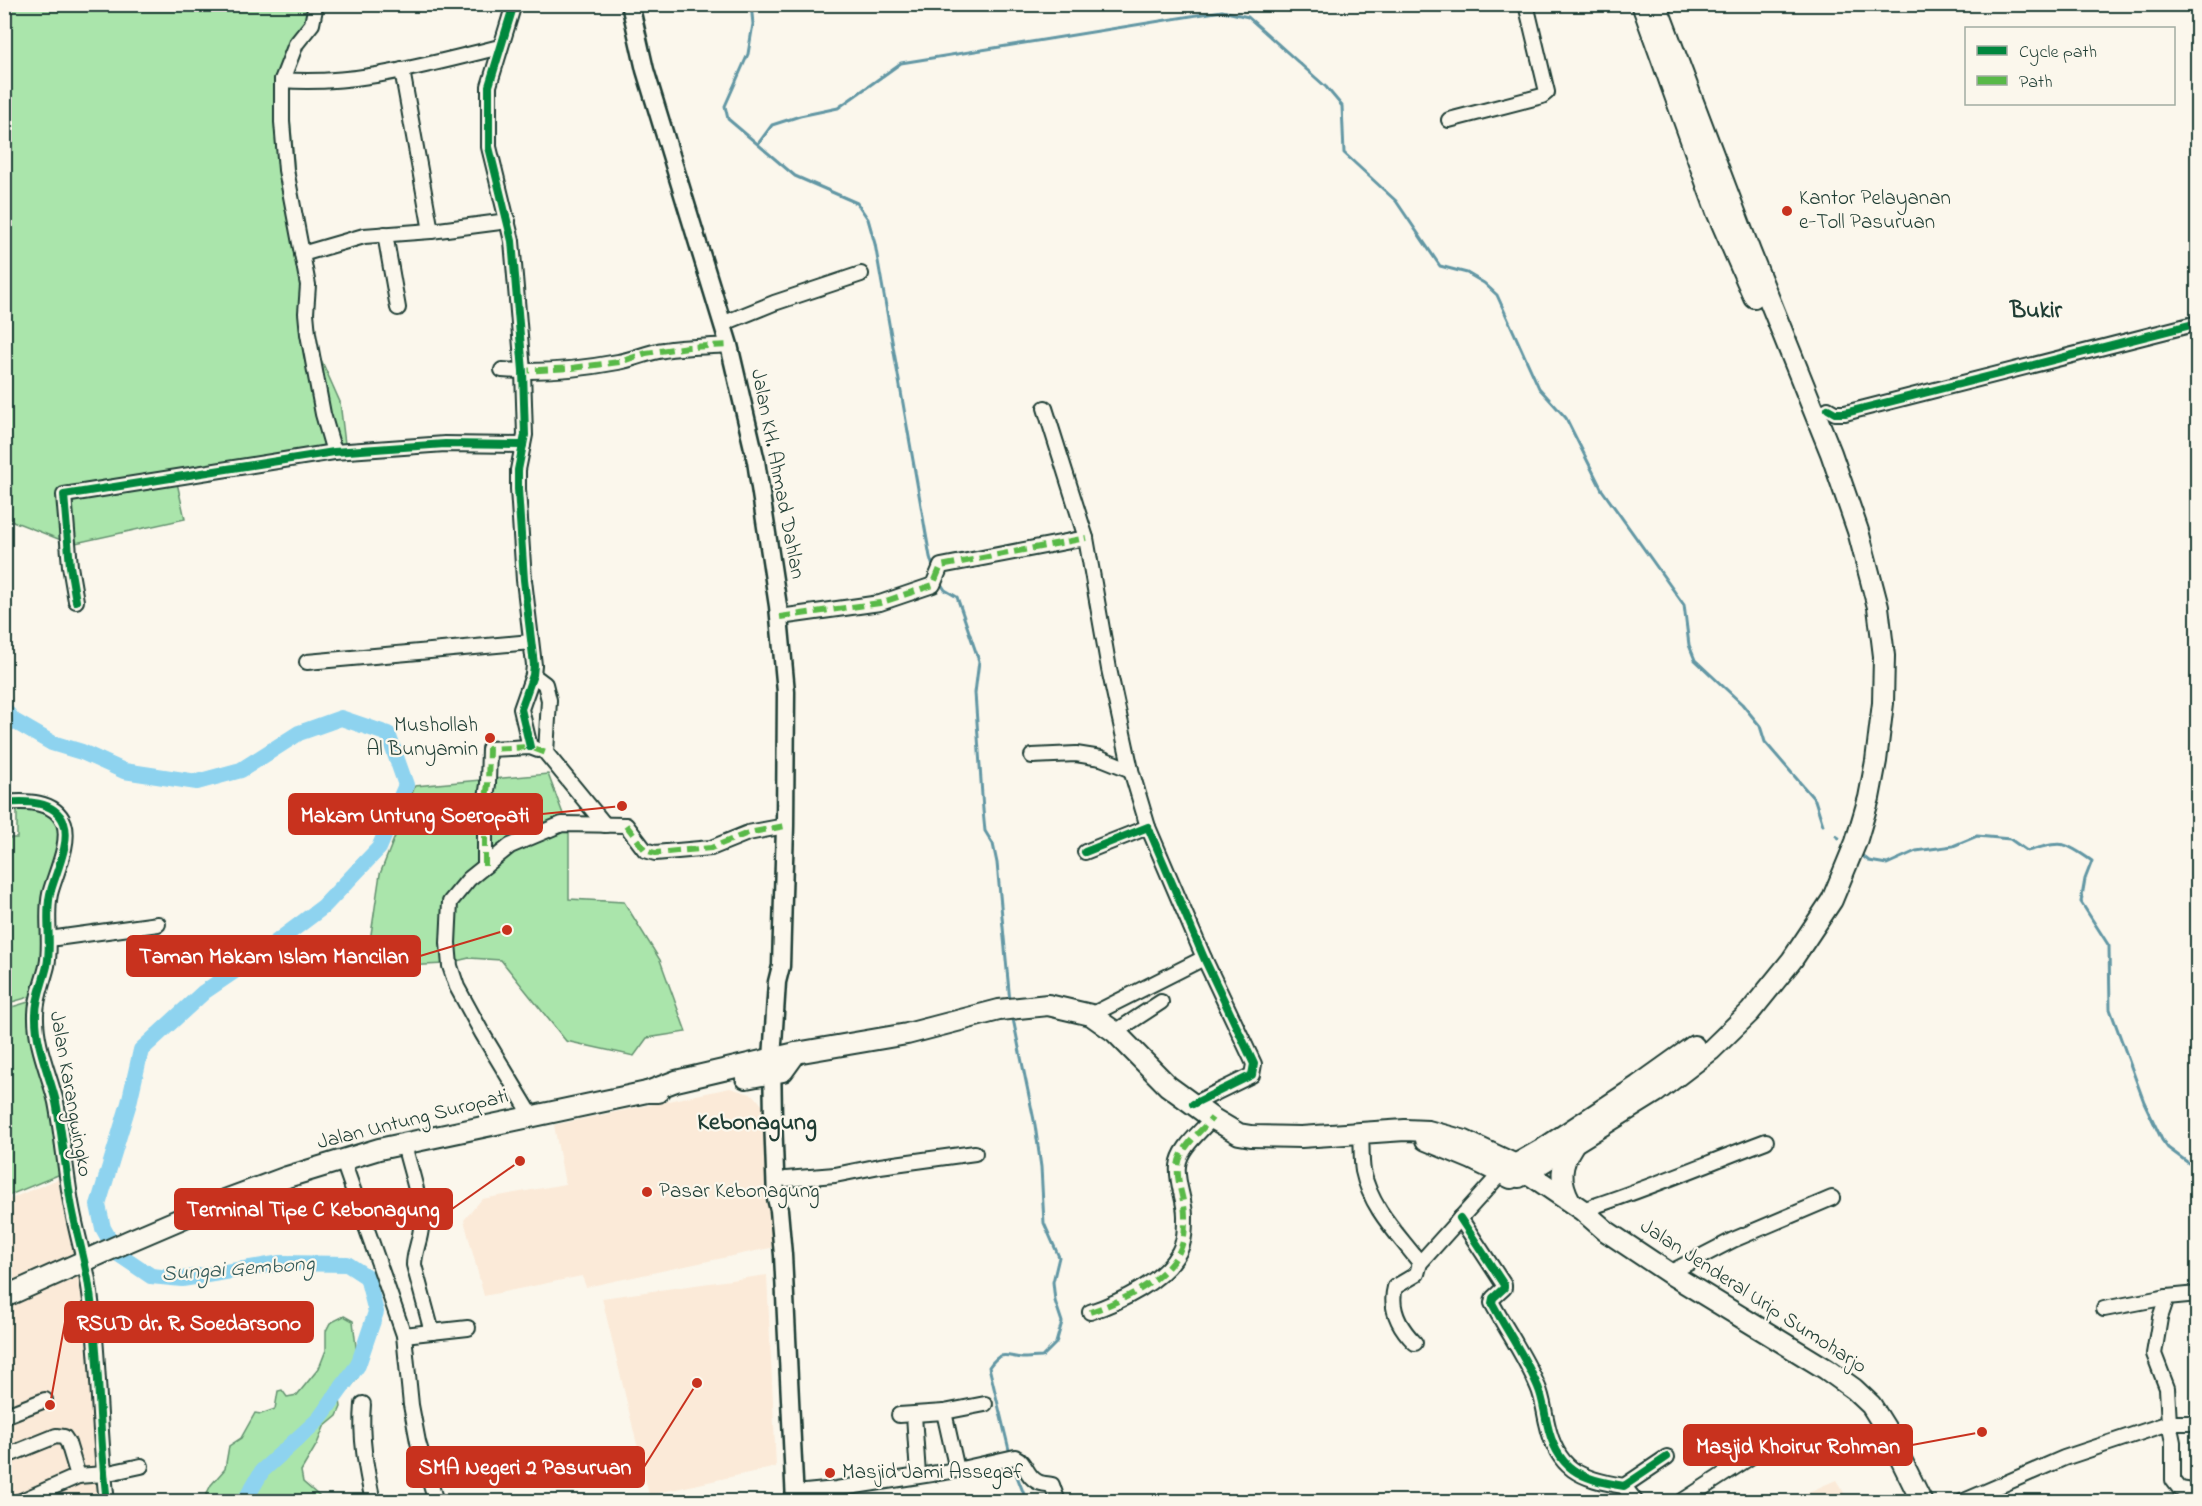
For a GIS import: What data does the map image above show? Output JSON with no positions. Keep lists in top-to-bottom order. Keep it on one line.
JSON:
{"streets":{"highway":["Jalan Untung Suropati","Jalan Jenderal Urip Sumoharjo"],"main road":["Jalan KH. Ahmad Dahlan"],"street":["Jalan Karangwingko"]},"crossings":[["Jalan KH. Ahmad Dahlan","Jalan Untung Suropati"],["Jalan KH. Ahmad Dahlan","Jalan Jenderal Urip Sumoharjo"],["Jalan Karangwingko","Jalan Untung Suropati"],["Jalan Untung Suropati","Jalan Jenderal Urip Sumoharjo"]],"districts":["Bukir","Kebonagung"],"water":["Sungai Gembong"],"places":["Kantor Pelayanan e-Toll Pasuruan","Mushollah Al Bunyamin","Makam Untung Soeropati","Taman Makam Islam Mancilan","Terminal Tipe C Kebonagung","Pasar Kebonagung","SMA Negeri 2 Pasuruan","RSUD dr. R. Soedarsono","Masjid Khoirur Rohman","Masjid Jami Assegaf"],"legend":["Cycle path","Path"]}
